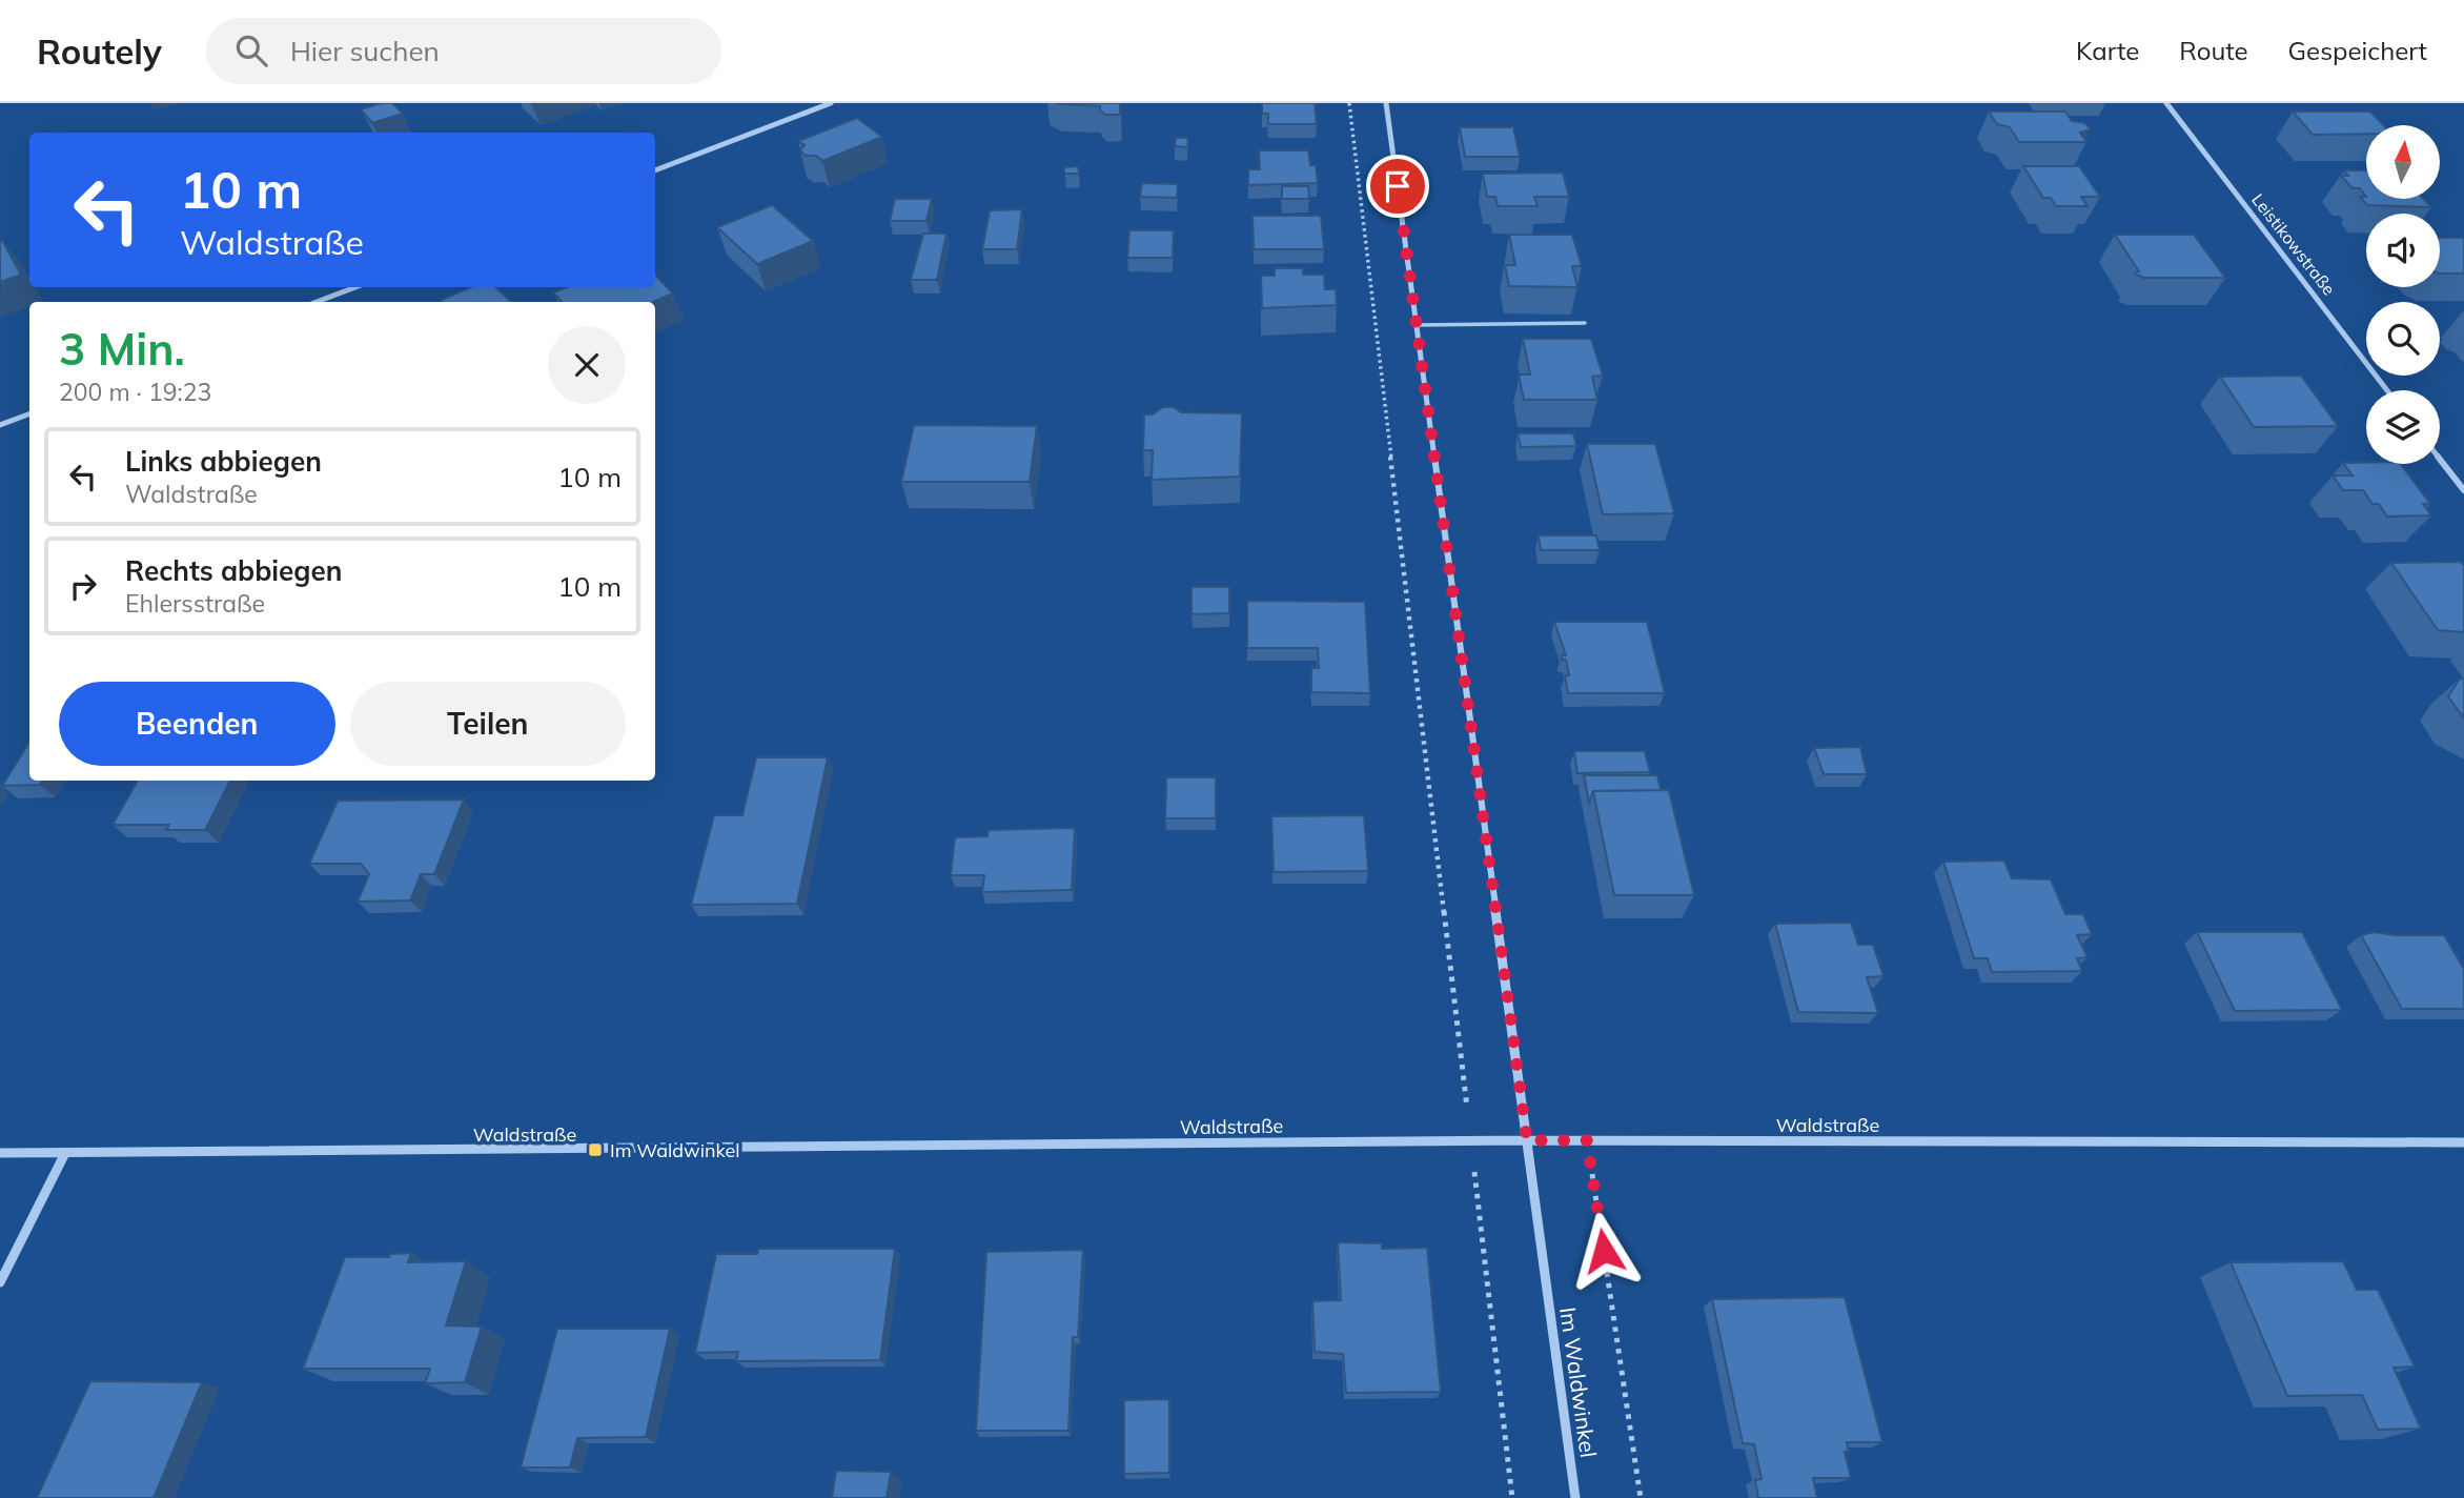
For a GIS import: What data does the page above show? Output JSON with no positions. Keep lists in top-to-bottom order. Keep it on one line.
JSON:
{"streets":{"street":["Leistikowstraße","Waldstraße","Im Waldwinkel"]},"crossings":[["Waldstraße","Im Waldwinkel"]],"places":{"transit":["Im Waldwinkel"]},"north":"top","page":{"header":"Routely","search":"Hier suchen","nav":["Karte","Route","Gespeichert"],"turn":["10 m","Waldstraße"],"heading":["3 Min.","200 m · 19:23"],"list":[{"name":"Links abbiegen","note":"Waldstraße","value":"10 m"},{"name":"Rechts abbiegen","note":"Ehlersstraße","value":"10 m"}],"buttons":["Beenden","Teilen"]}}
